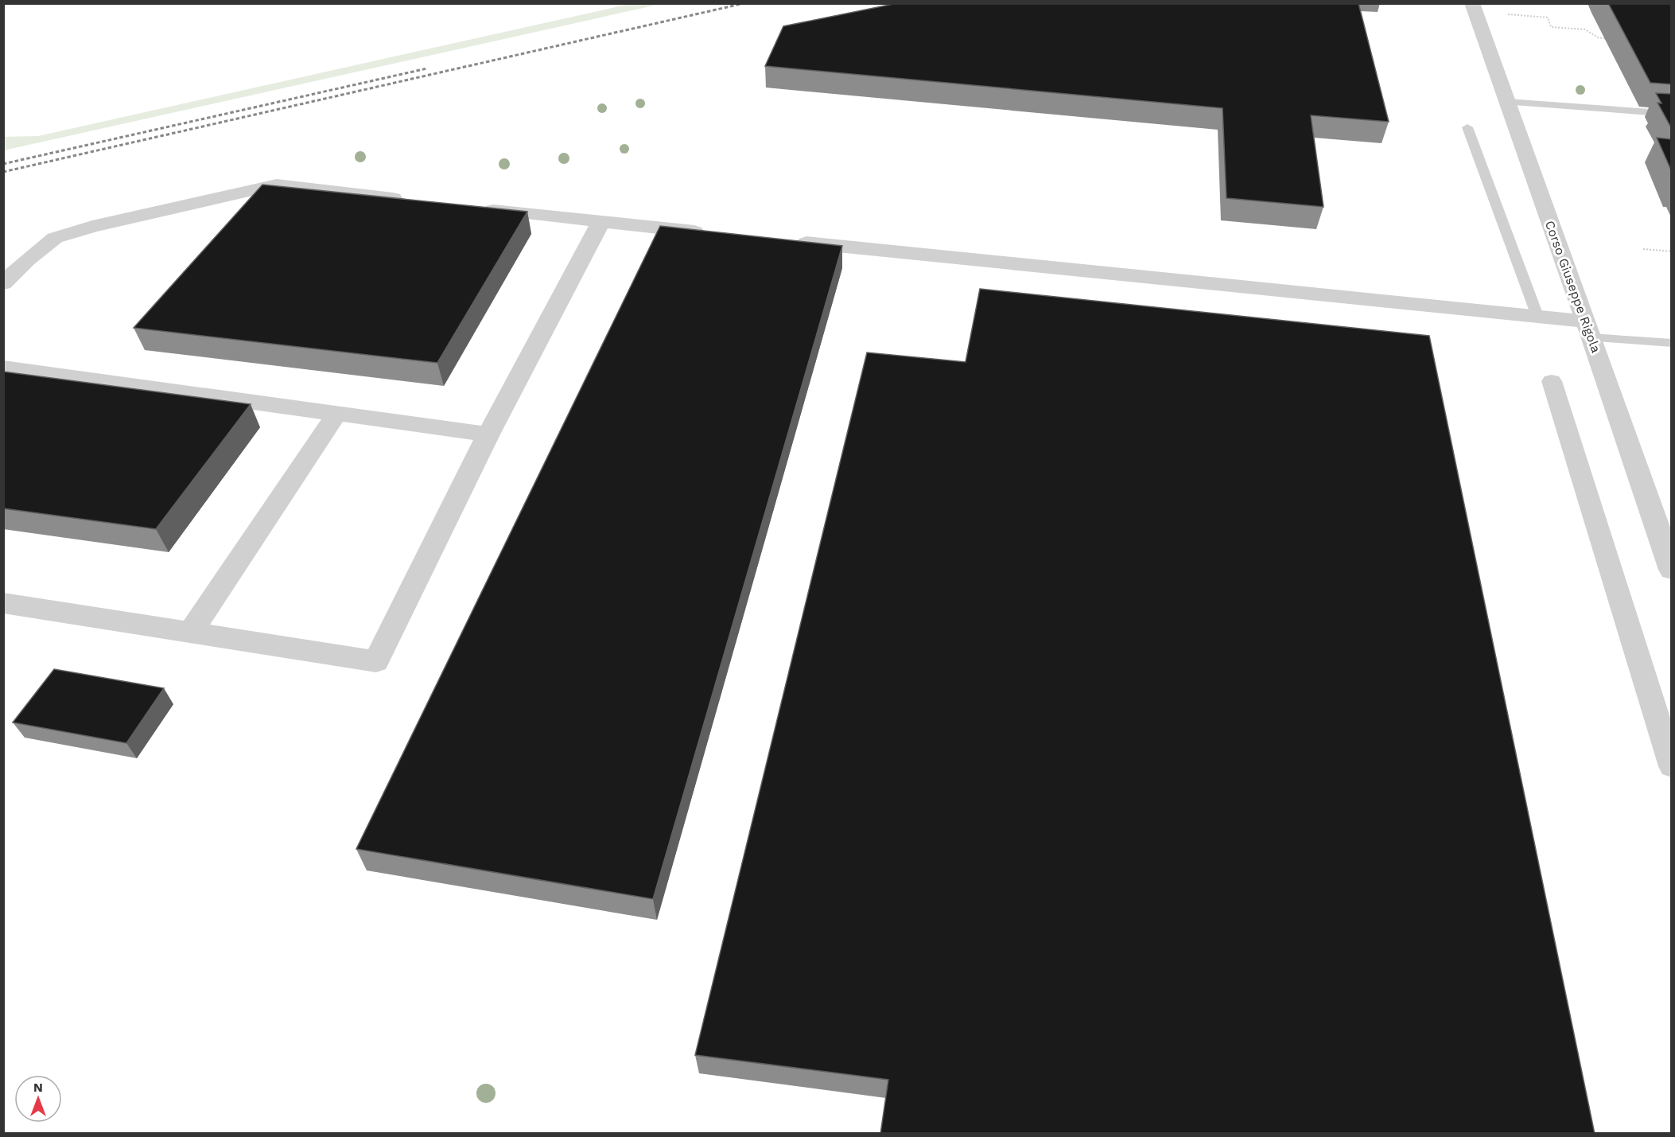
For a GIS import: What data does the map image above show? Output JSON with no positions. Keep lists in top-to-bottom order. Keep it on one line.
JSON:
{"streets":{"street":["Corso Giuseppe Rigola"]},"north":"top"}
